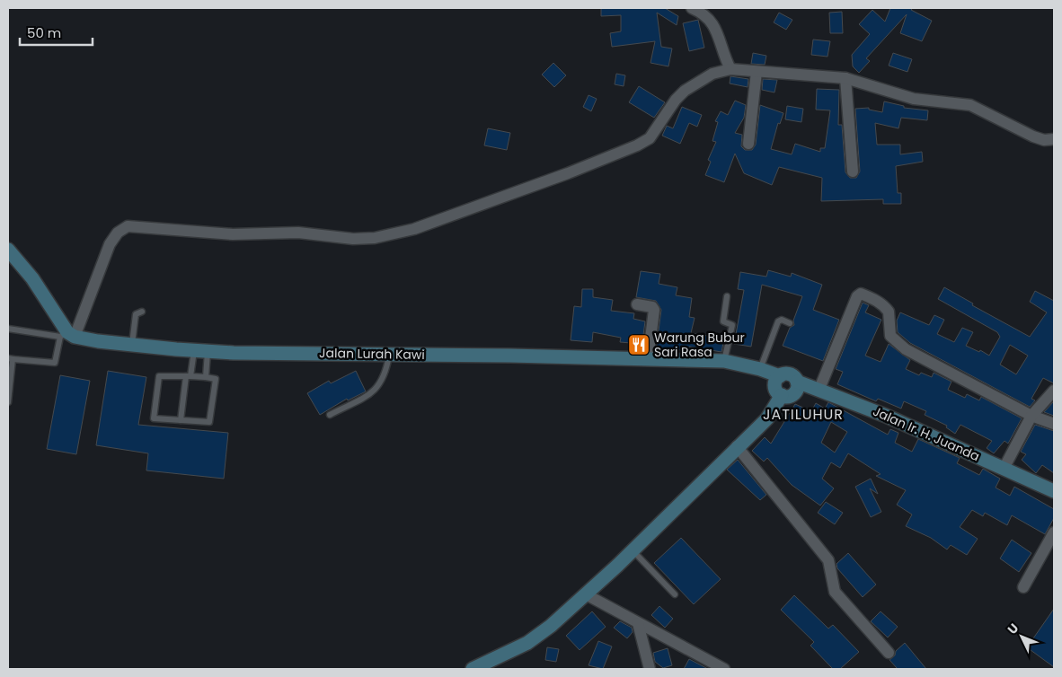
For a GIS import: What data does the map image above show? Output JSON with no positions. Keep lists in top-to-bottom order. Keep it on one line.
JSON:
{"streets":{"street":["Jalan Lurah Kawi","Jalan Ir. H. Juanda"]},"crossings":[["Jalan Lurah Kawi","Jalan Ir. H. Juanda"]],"districts":["JATILUHUR"],"places":{"restaurant":["Warung Bubur Sari Rasa"]},"scale_bar":"50 m","north":"top left"}
